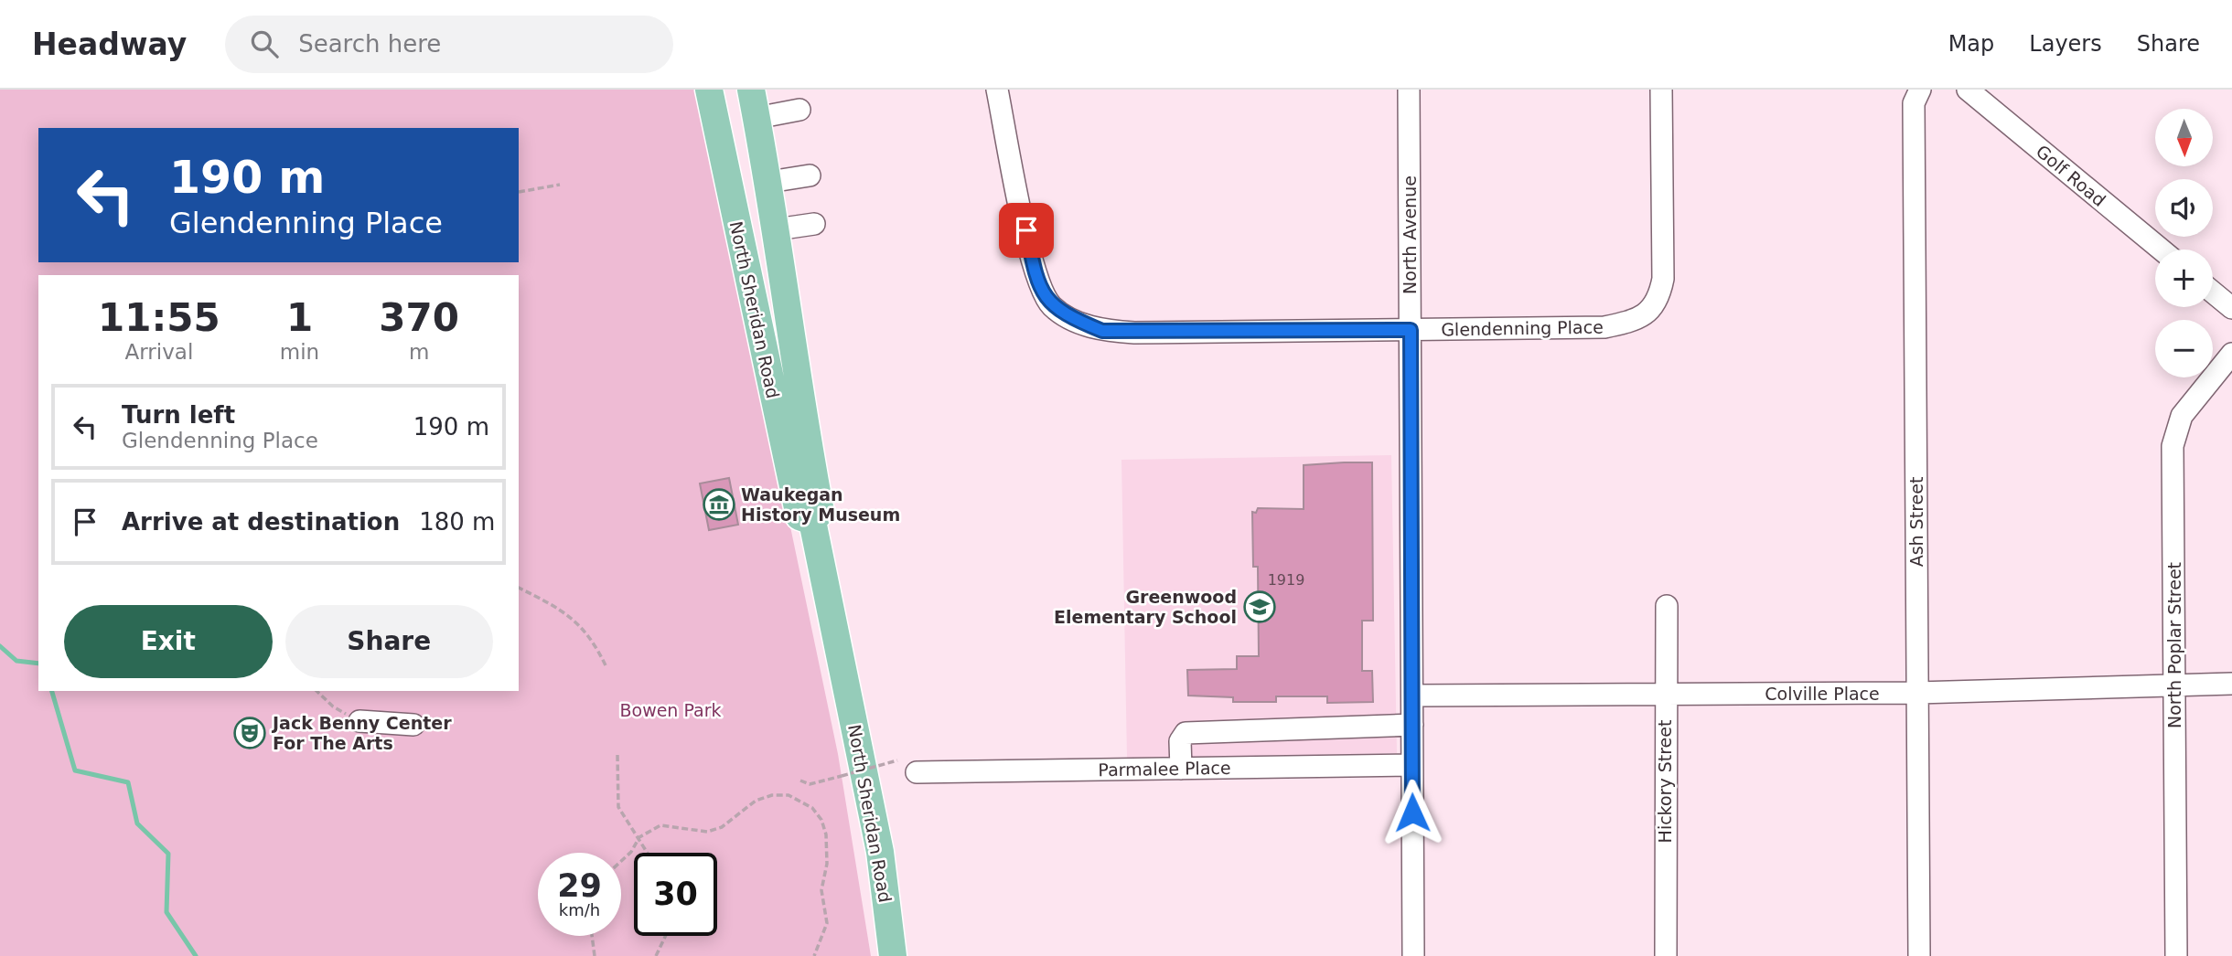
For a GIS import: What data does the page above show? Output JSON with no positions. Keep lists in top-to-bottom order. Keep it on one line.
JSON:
{"streets":{"main road":["North Sheridan Road"],"street":["Golf Road","North Avenue","Glendenning Place","Ash Street","North Poplar Street","Colville Place","Parmalee Place","Hickory Street"]},"crossings":[["North Avenue","Glendenning Place"],["North Avenue","Colville Place"],["North Avenue","Parmalee Place"],["Ash Street","Colville Place"],["North Poplar Street","Colville Place"],["Colville Place","Hickory Street"]],"parks":["Bowen Park"],"places":{"museum":["Waukegan History Museum"],"school or university":["Greenwood Elementary School"],"theatre":["Jack Benny Center For The Arts"]},"house_numbers":["1919"],"north":"bottom","page":{"header":"Headway","search":"Search here","nav":["Map","Layers","Share"],"map_buttons":["+","−"],"turn":["190 m","Glendenning Place"],"eta":["11:55","Arrival","1","min","370","m"],"list":[{"name":"Turn left","note":"Glendenning Place","value":"190 m"},{"name":"Arrive at destination","value":"180 m"}],"buttons":["Exit","Share"],"speed":"29 km/h","limit":"30"}}
